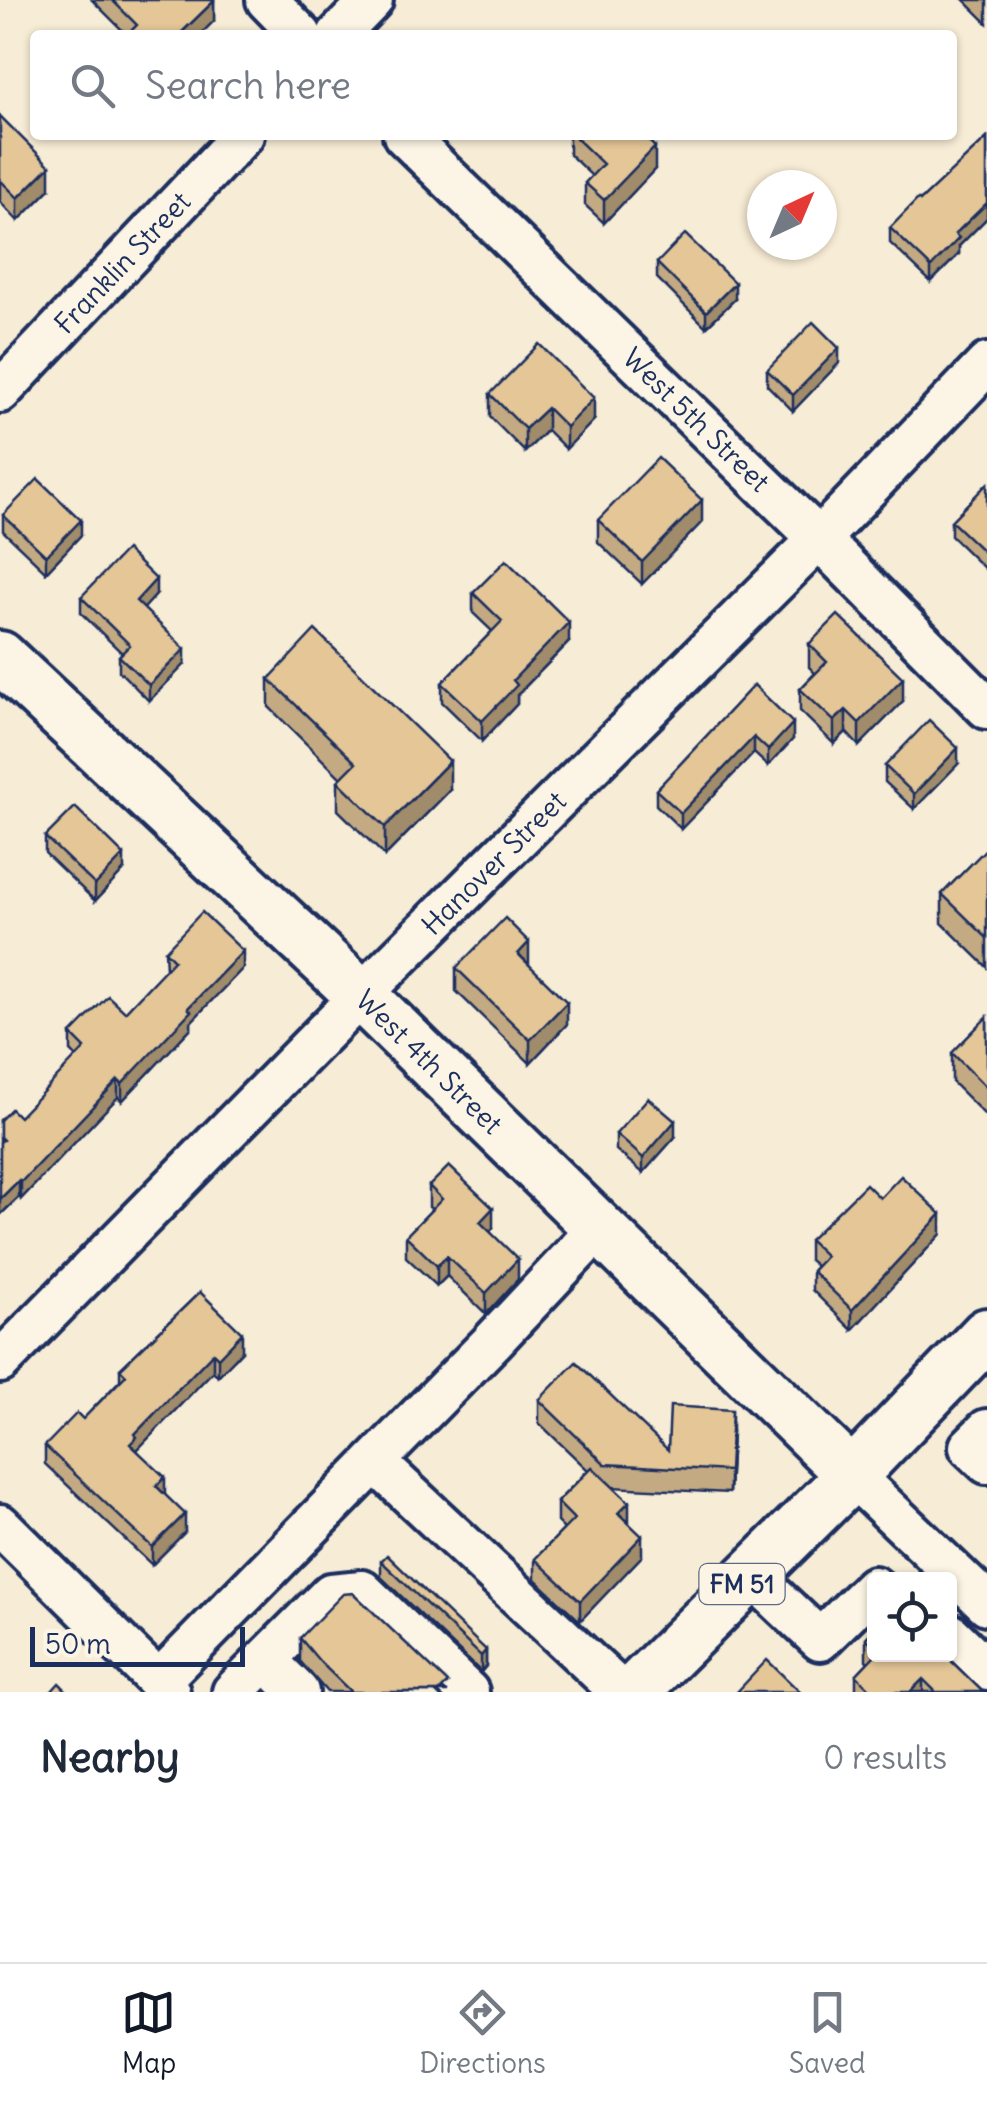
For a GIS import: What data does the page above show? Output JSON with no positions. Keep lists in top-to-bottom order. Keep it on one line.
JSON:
{"streets":{"main road":["West 4th Street","FM 51"],"street":["Franklin Street","West 5th Street","Hanover Street"]},"crossings":[["West 5th Street","Hanover Street"],["Hanover Street","West 4th Street"],["West 4th Street","FM 51"]],"scale_bar":"50 m","north":"top right","page":{"search":"Search here","scale":"50 m","heading":["Nearby","0 results"],"nav":["Map","Directions","Saved"]}}
